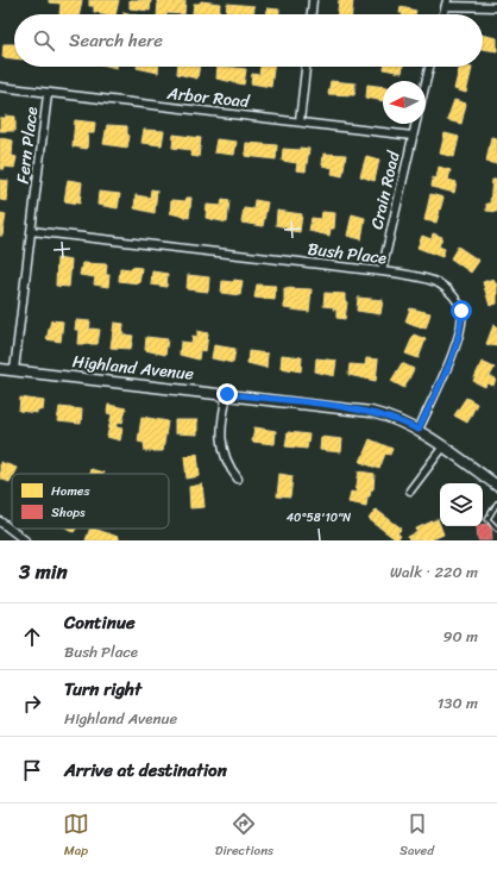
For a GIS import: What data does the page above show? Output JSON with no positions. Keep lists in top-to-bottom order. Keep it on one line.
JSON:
{"streets":{"street":["Arbor Road","Fern Place","Crain Road","Bush Place","Highland Avenue"]},"crossings":[["Arbor Road","Fern Place"],["Arbor Road","Crain Road"],["Fern Place","Bush Place"],["Fern Place","Highland Avenue"],["Crain Road","Bush Place"],["Bush Place","Highland Avenue"]],"legend":["Homes","Shops"],"north":"left","page":{"search":"Search here","heading":["3 min","Walk · 220 m"],"list":[["Continue","Bush Place","90 m"],["Turn right","Highland Avenue","130 m"],"Arrive at destination"],"nav":["Map","Directions","Saved"]},"coordinates":["40°58'10\"N"]}
